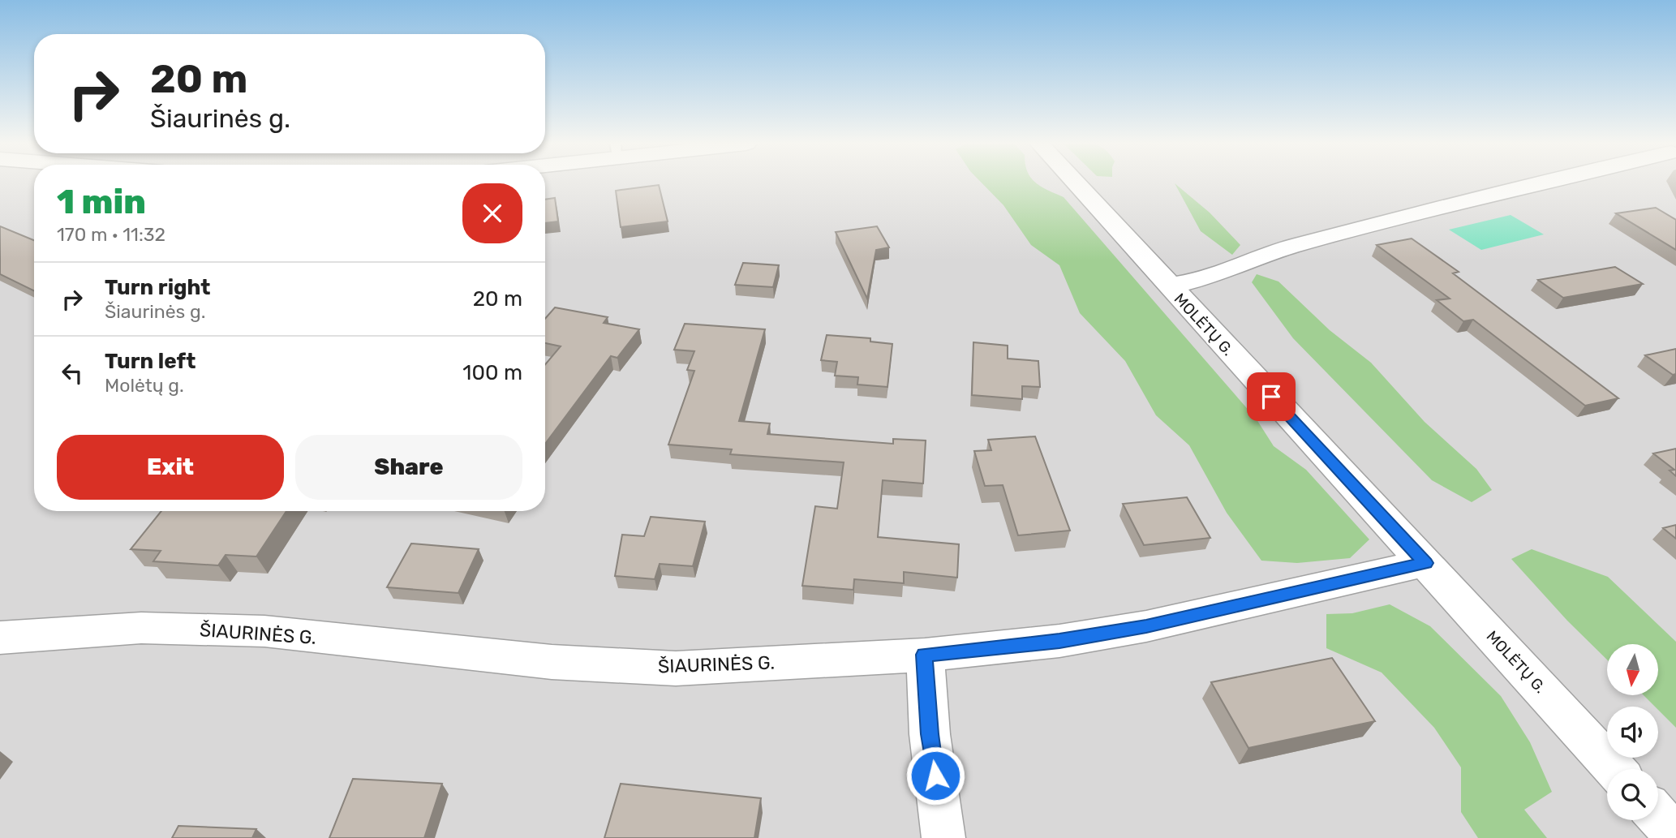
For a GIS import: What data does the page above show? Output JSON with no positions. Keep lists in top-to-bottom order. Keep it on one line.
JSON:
{"streets":{"street":["MOLĖTŲ G.","ŠIAURINĖS G."]},"crossings":[["MOLĖTŲ G.","ŠIAURINĖS G."]],"north":"bottom","page":{"turn":["20 m","Šiaurinės g."],"heading":["1 min","170 m · 11:32"],"list":[{"name":"Turn right","note":"Šiaurinės g.","value":"20 m"},{"name":"Turn left","note":"Molėtų g.","value":"100 m"}],"buttons":["Exit","Share"]}}
